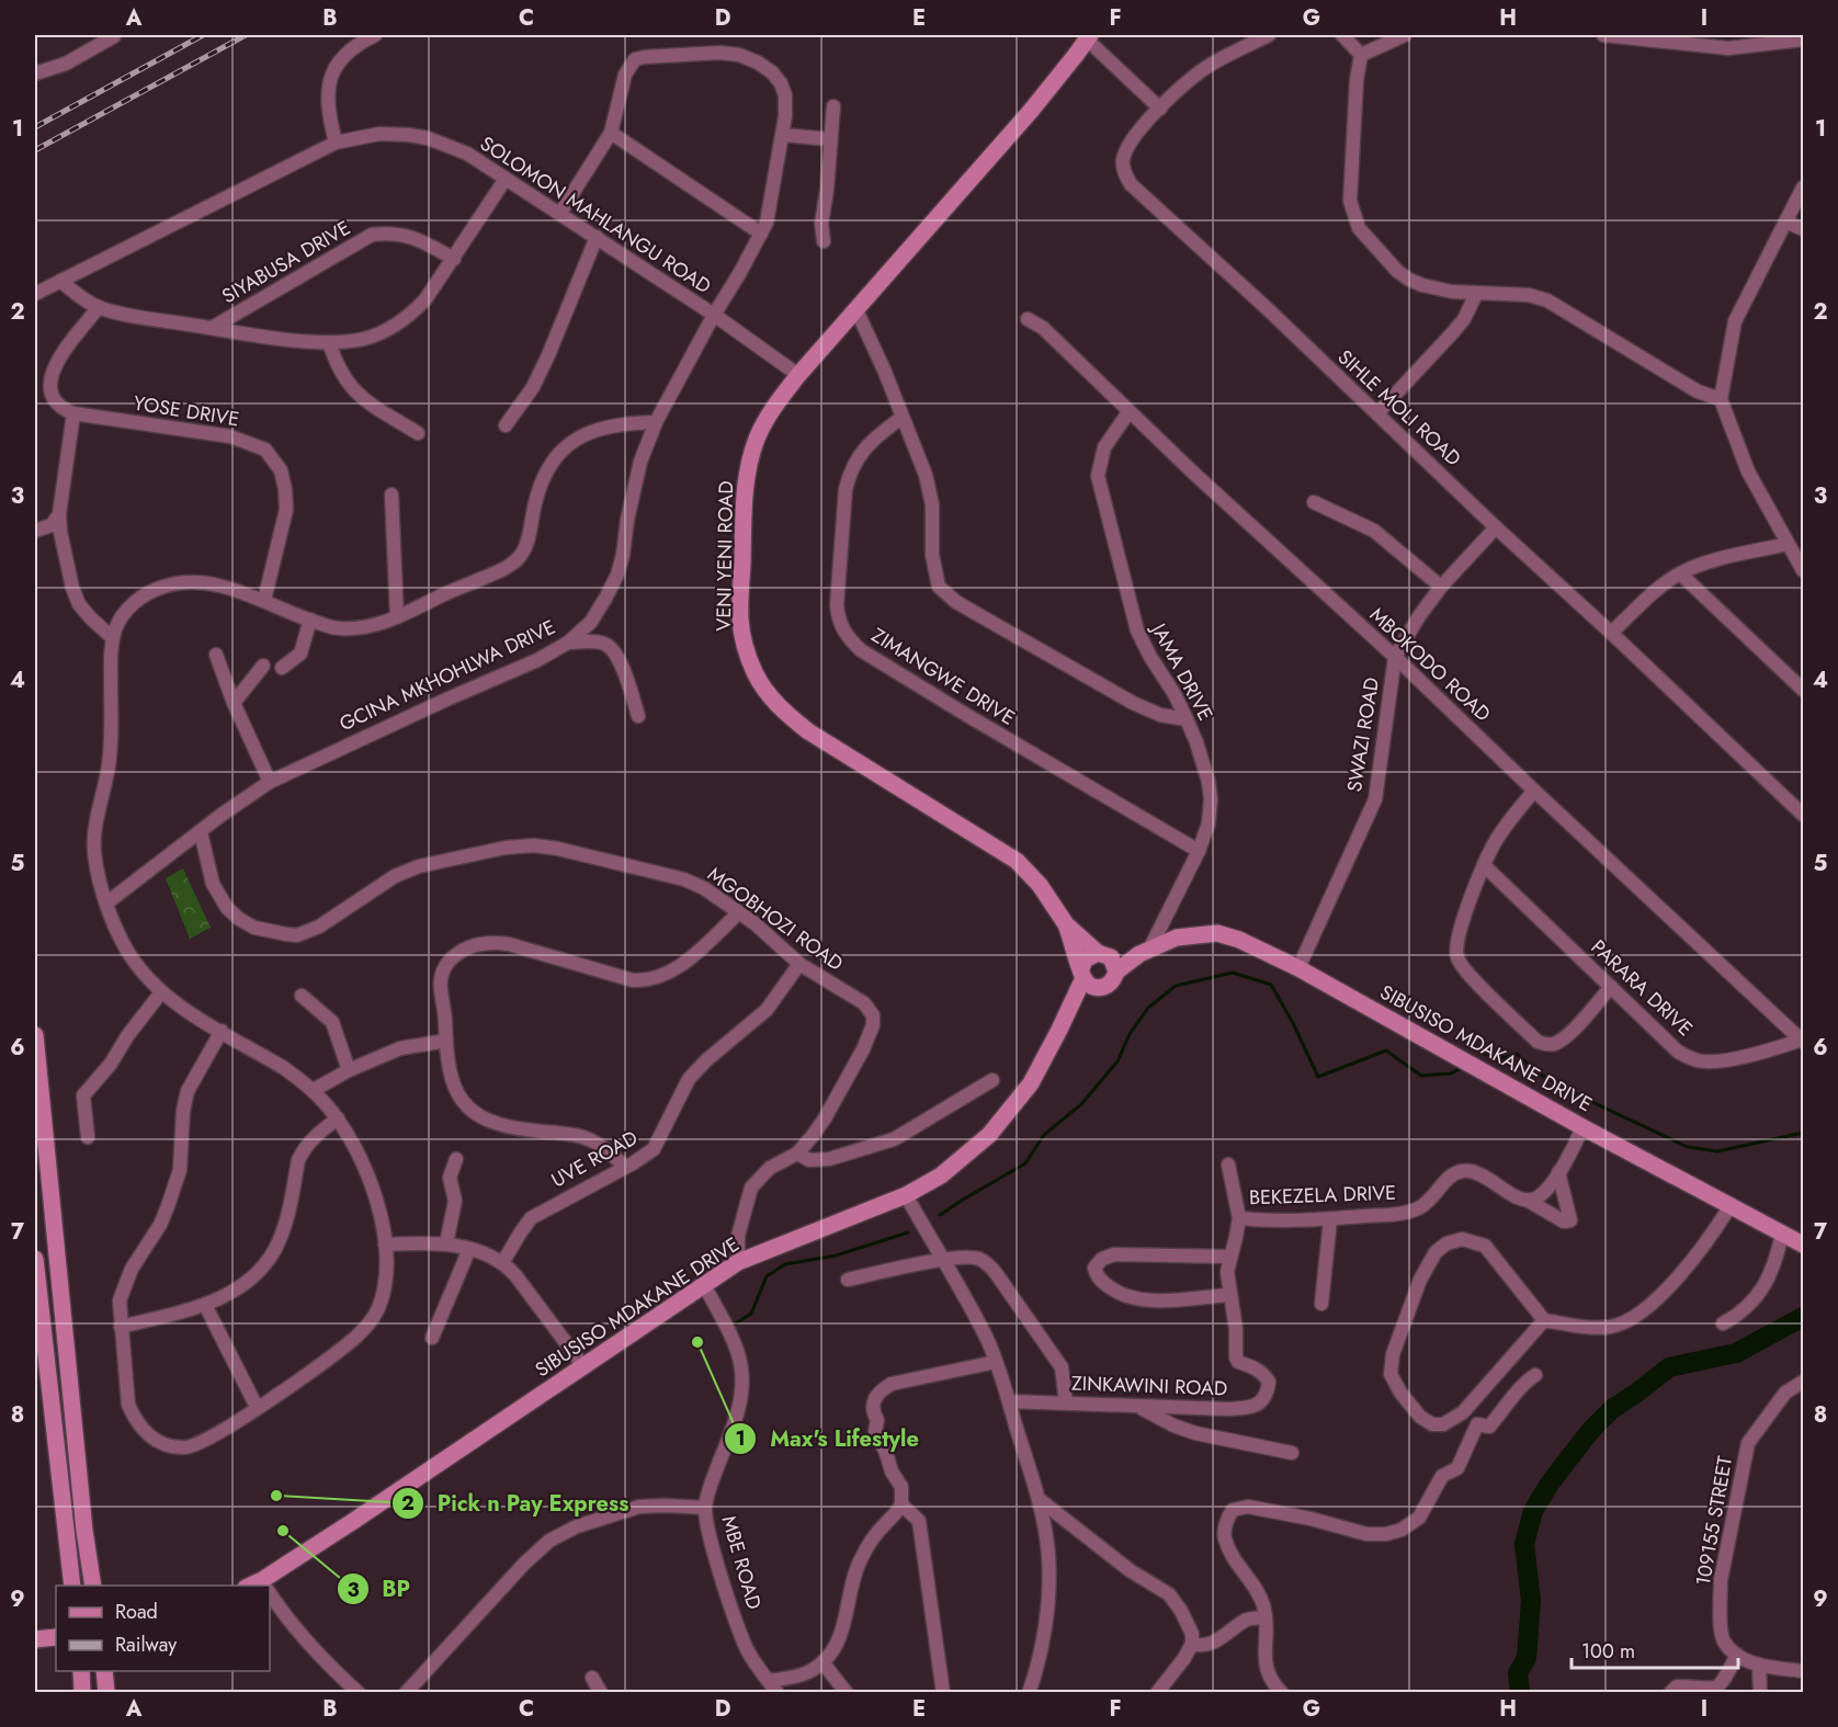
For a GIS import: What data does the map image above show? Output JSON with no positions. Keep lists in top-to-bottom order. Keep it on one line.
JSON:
{"streets":{"street":["SOLOMON MAHLANGU ROAD","SIYABUSA DRIVE","SIHLE MOLI ROAD","YOSE DRIVE","VENI YENI ROAD","MBOKODO ROAD","JAMA DRIVE","GCINA MKHOHLWA DRIVE","ZIMANGWE DRIVE","SWAZI ROAD","MGOBHOZI ROAD","PARARA DRIVE","SIBUSISO MDAKANE DRIVE","UVE ROAD","BEKEZELA DRIVE","ZINKAWINI ROAD","109155 STREET","MBE ROAD"]},"crossings":[["SOLOMON MAHLANGU ROAD","VENI YENI ROAD"],["SOLOMON MAHLANGU ROAD","GCINA MKHOHLWA DRIVE"],["SIHLE MOLI ROAD","SWAZI ROAD"],["VENI YENI ROAD","SIBUSISO MDAKANE DRIVE"],["MBOKODO ROAD","JAMA DRIVE"],["MBOKODO ROAD","SWAZI ROAD"],["MBOKODO ROAD","PARARA DRIVE"],["JAMA DRIVE","ZIMANGWE DRIVE"],["JAMA DRIVE","SIBUSISO MDAKANE DRIVE"],["GCINA MKHOHLWA DRIVE","MGOBHOZI ROAD"],["SWAZI ROAD","SIBUSISO MDAKANE DRIVE"],["MGOBHOZI ROAD","SIBUSISO MDAKANE DRIVE"],["MGOBHOZI ROAD","UVE ROAD"],["SIBUSISO MDAKANE DRIVE","MBE ROAD"],["BEKEZELA DRIVE","ZINKAWINI ROAD"]],"places":["Max's Lifestyle","Pick n Pay Express","BP"],"legend":["Road","Railway"],"scale_bar":"100 m","grid":{"columns":["A","B","C","D","E","F","G","H","I"],"rows":["1","2","3","4","5","6","7","8","9"]}}
